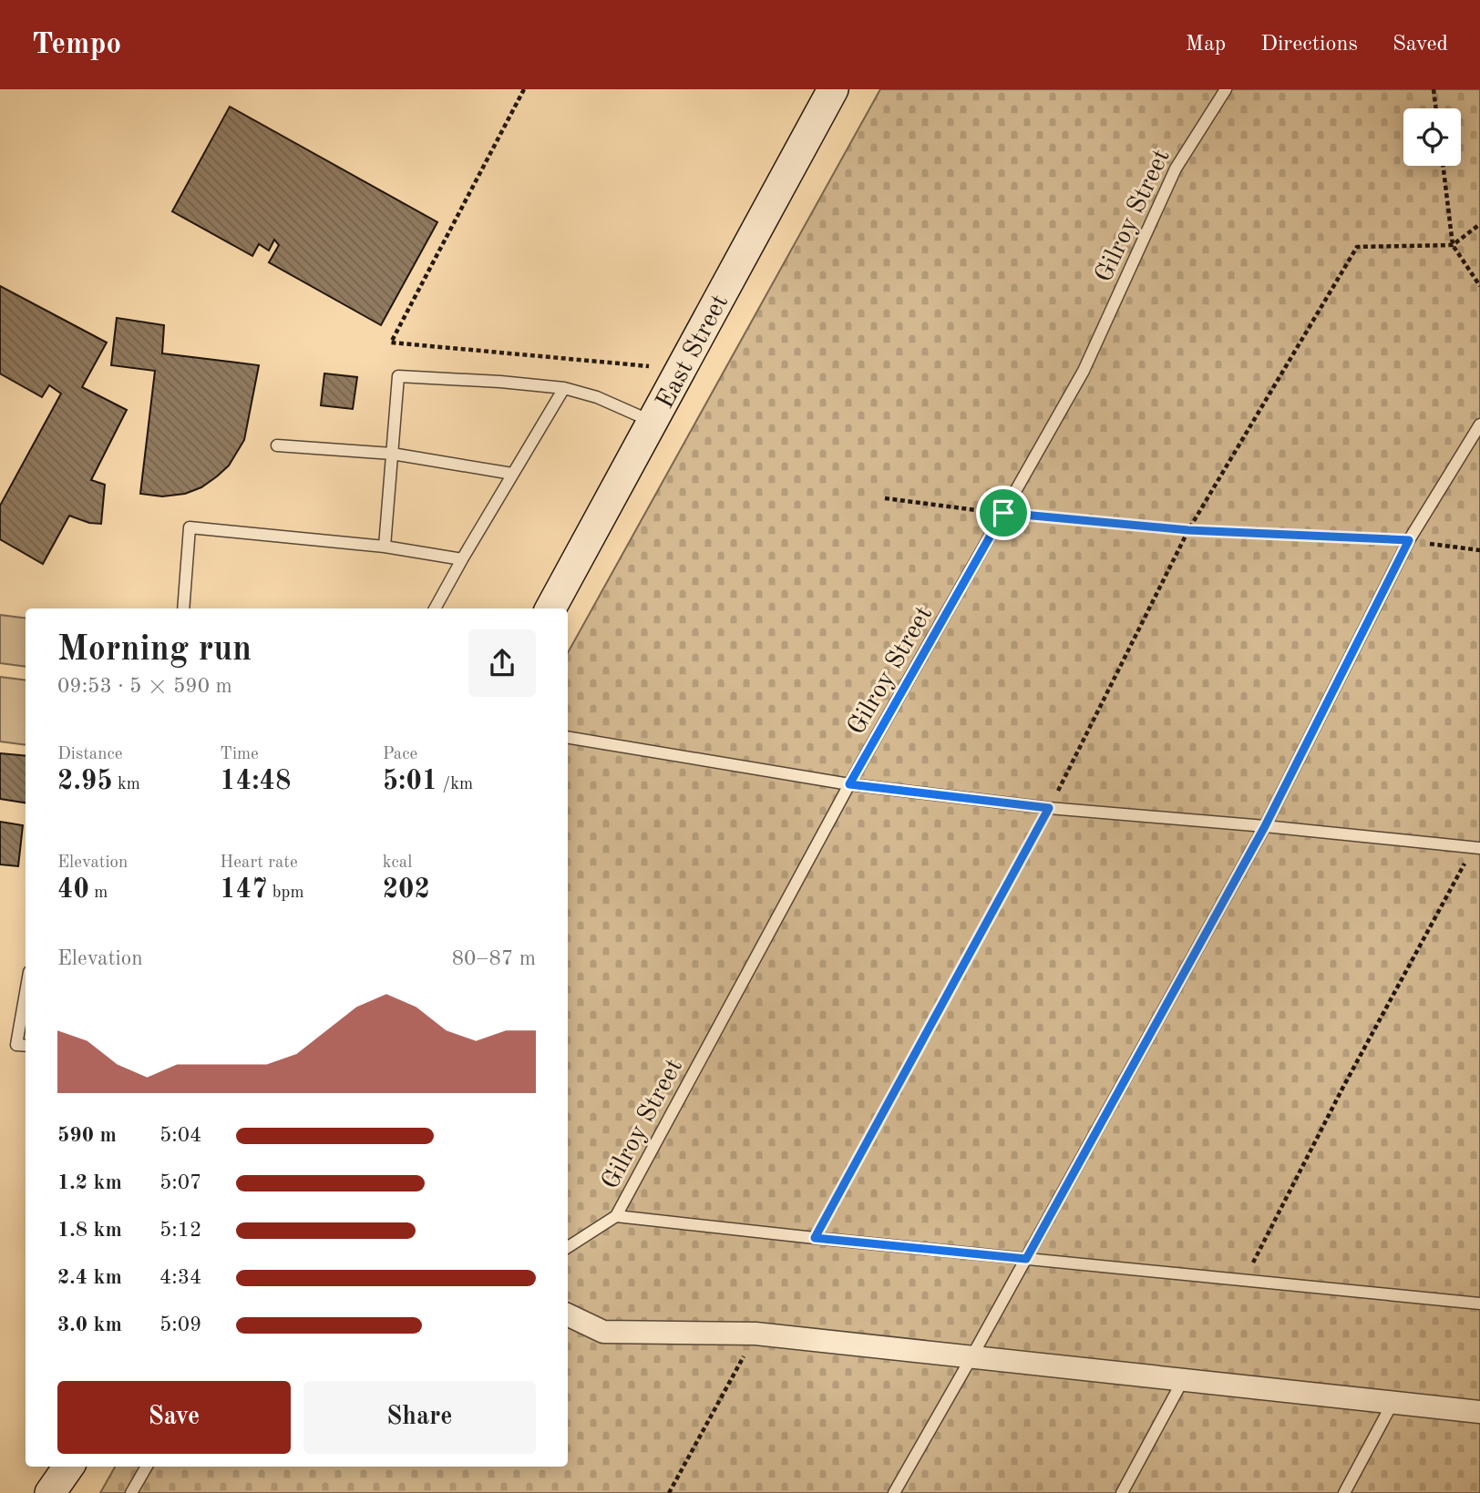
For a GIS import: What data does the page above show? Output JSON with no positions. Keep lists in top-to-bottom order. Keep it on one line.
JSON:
{"streets":{"main road":["East Street"],"lane":["Gilroy Street"]},"page":{"header":"Tempo","nav":["Map","Directions","Saved"],"heading":["Morning run","09:53 · 5 × 590 m"],"stats":[["Distance","2.95 km"],["Time","14:48"],["Pace","5:01 /km"],["Elevation","40 m"],["Heart rate","147 bpm"],["kcal","202"]],"chart":["Elevation","80–87 m"],"list":[{"name":"590 m","note":"5:04"},{"name":"1.2 km","note":"5:07"},{"name":"1.8 km","note":"5:12"},{"name":"2.4 km","note":"4:34"},{"name":"3.0 km","note":"5:09"}],"buttons":["Save","Share"]}}
